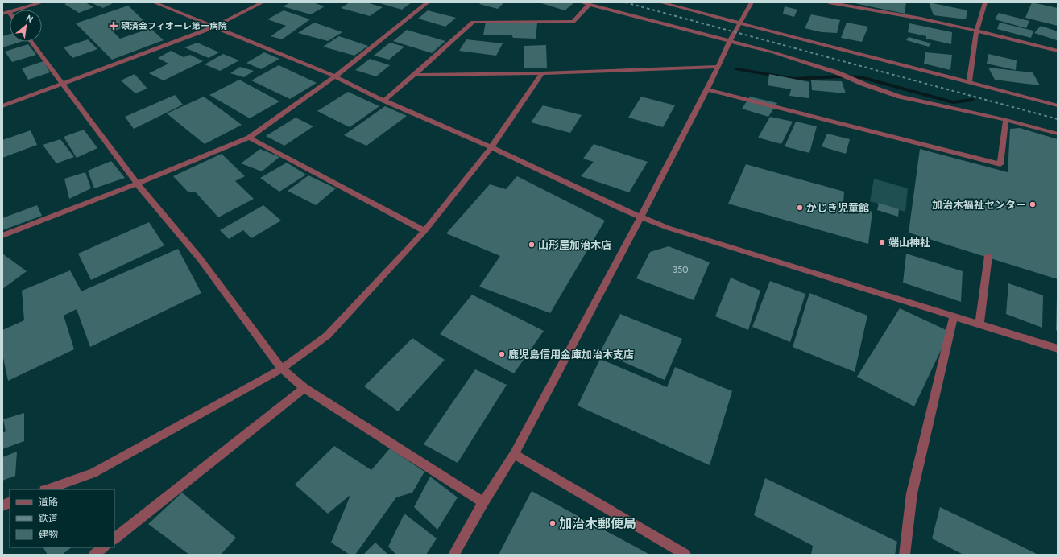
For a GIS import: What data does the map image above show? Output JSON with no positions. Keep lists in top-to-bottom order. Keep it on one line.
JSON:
{"places":{"health":["碩済会フィオーレ第一病院"],"other":["加治木福祉センター","かじき児童館","端山神社","山形屋加治木店","鹿児島信用金庫加治木支店","加治木郵便局"]},"house_numbers":["350"],"legend":["道路","鉄道","建物"],"north":"top right"}
